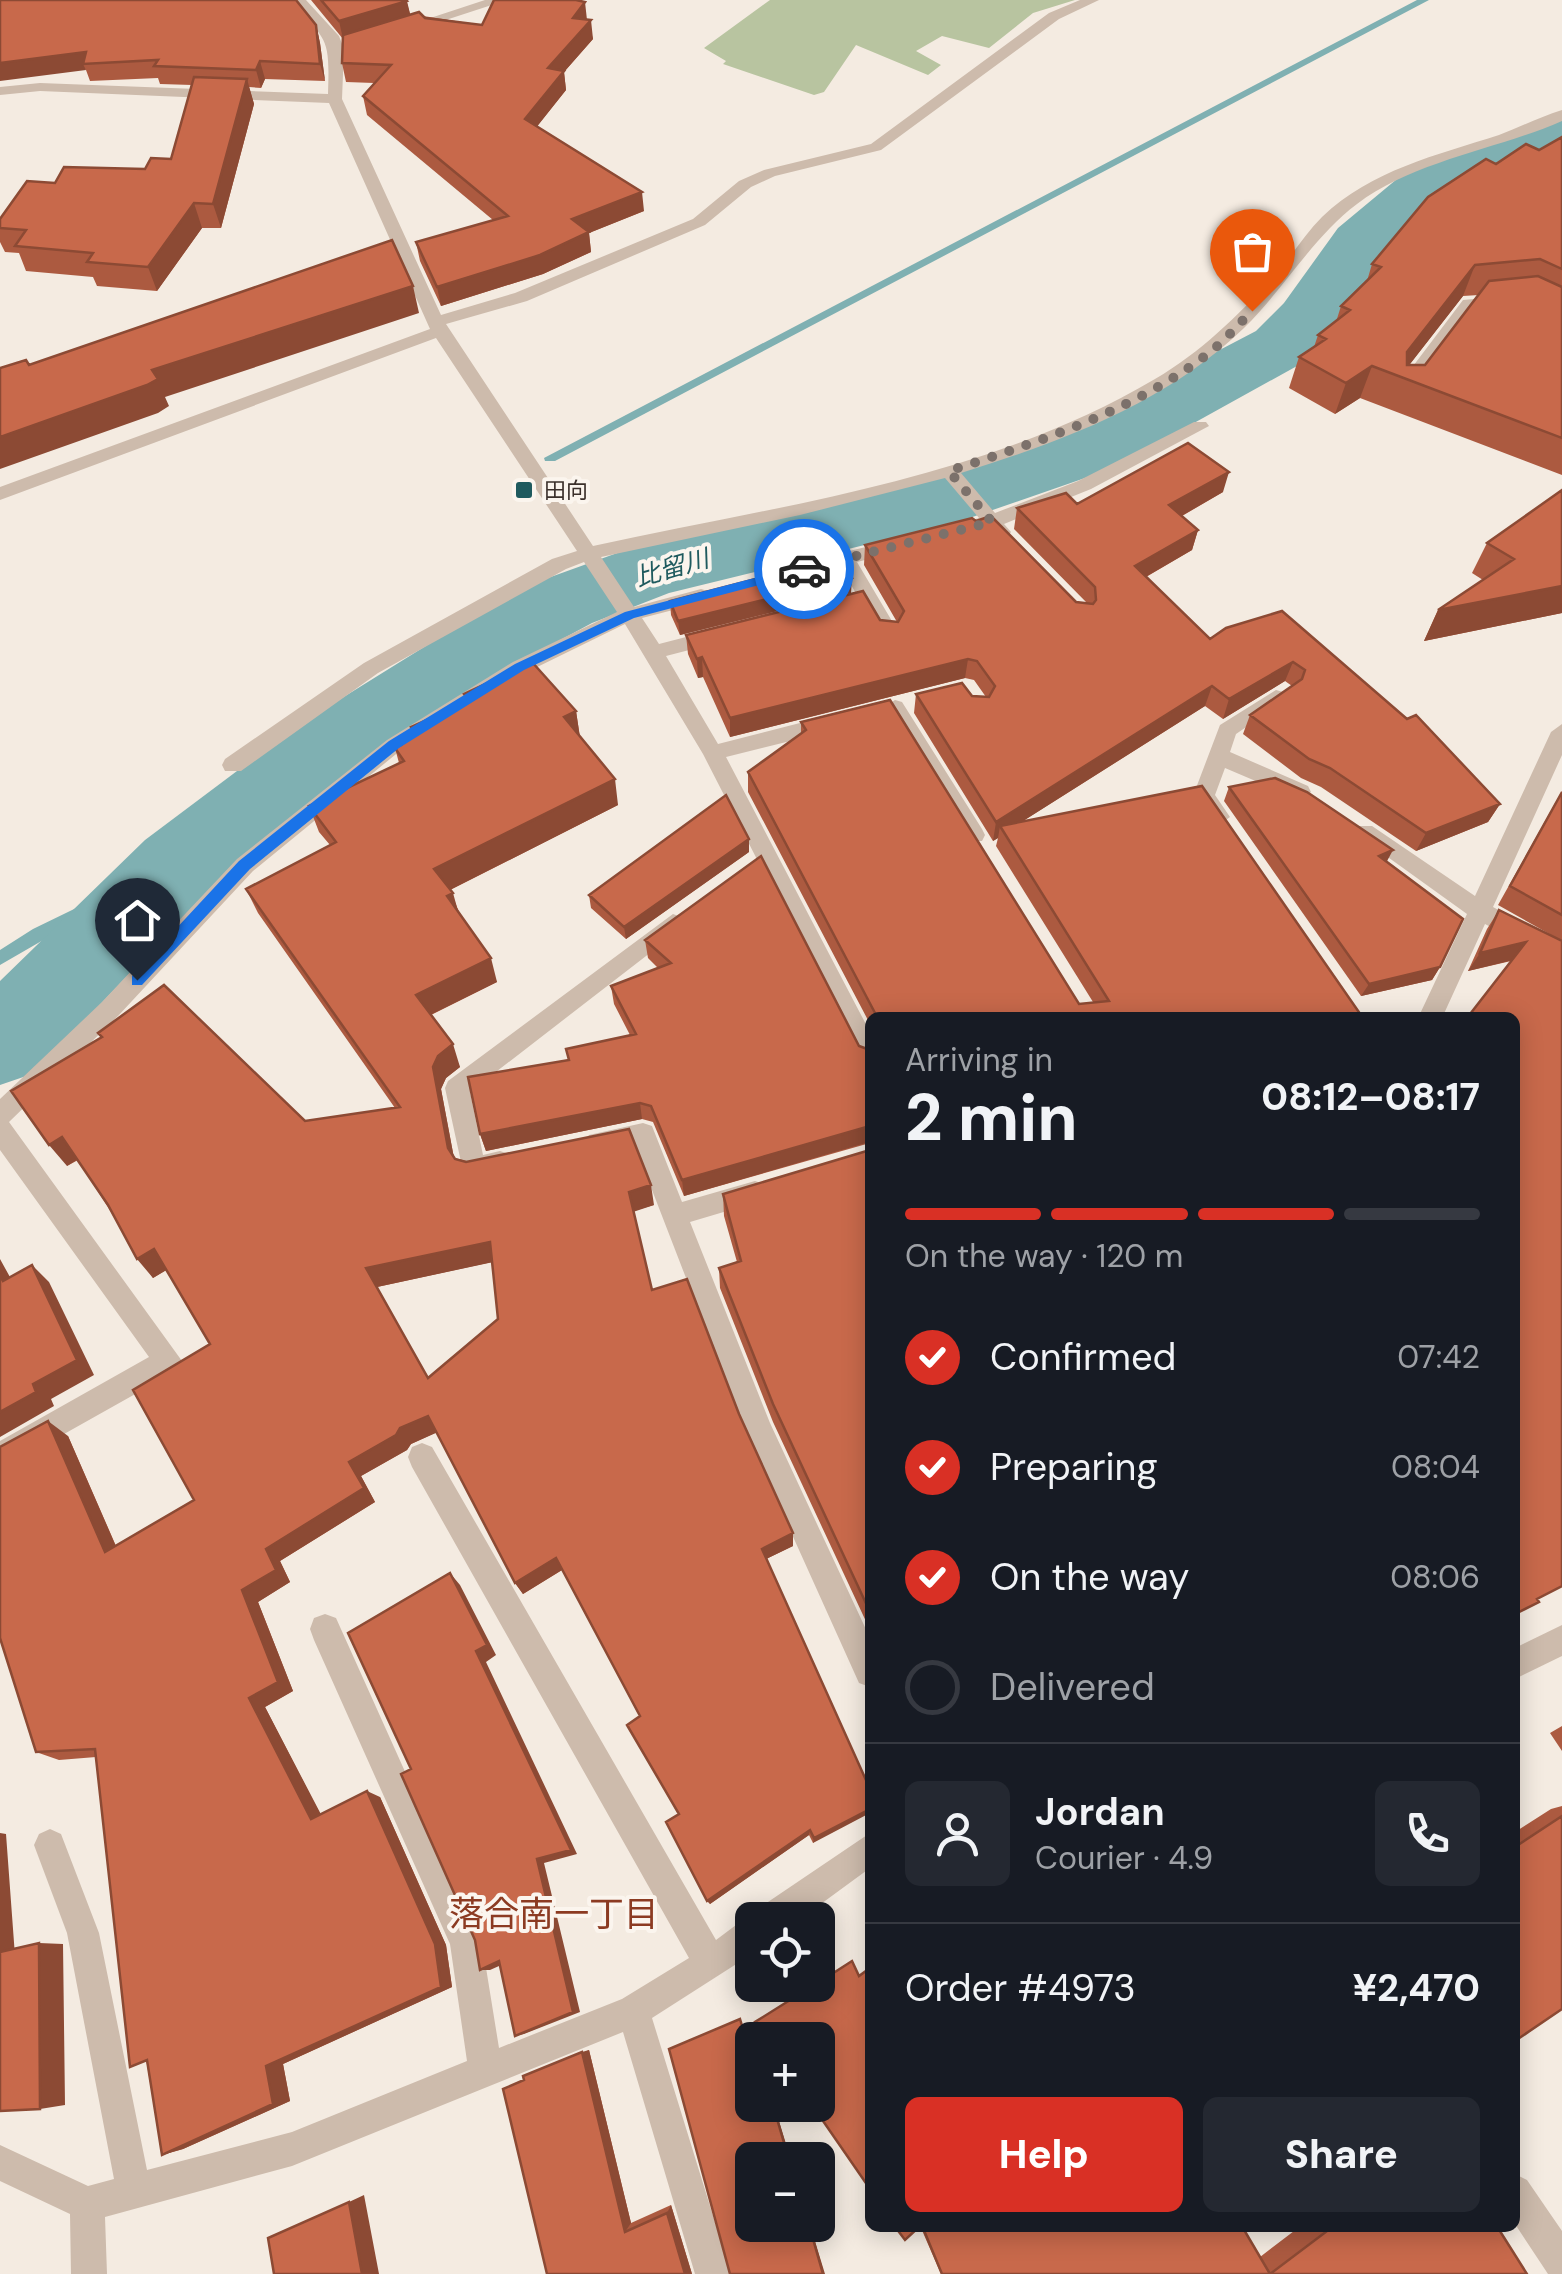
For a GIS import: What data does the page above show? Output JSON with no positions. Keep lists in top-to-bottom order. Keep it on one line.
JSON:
{"districts":["落合南一丁目"],"water":["比留川"],"places":{"transit":["田向"]},"page":{"heading":["2 min","Arriving in","08:12–08:17"],"panel":["Jordan","Courier · 4.9","Order #4973","¥2,470"],"bar":"On the way · 120 m","list":[["Confirmed","07:42"],["Preparing","08:04"],["On the way","08:06"],"Delivered"],"map_buttons":["+","−"],"buttons":["Help","Share"]}}
